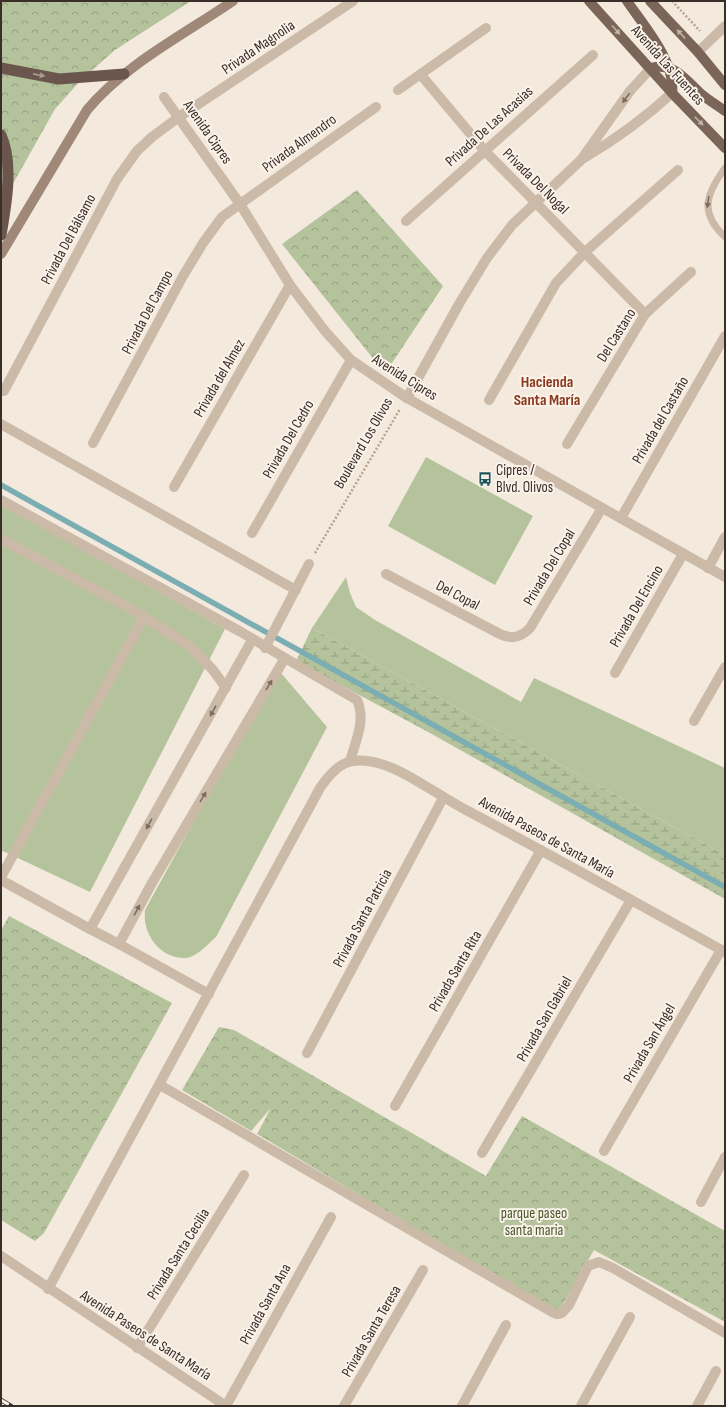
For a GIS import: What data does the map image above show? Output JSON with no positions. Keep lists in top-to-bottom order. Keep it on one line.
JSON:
{"streets":{"main road":["Avenida Las Fuentes"],"street":["Privada Magnolia","Privada De Las Acasias","Avenida Cipres","Privada Almendro","Privada Del Nogal","Privada Del Bálsamo","Privada Del Campo","Del Castano","Privada del Almez","Privada del Castaño","Privada Del Cedro","Boulevard Los Olivos","Privada Del Copal","Del Copal","Privada Del Encino","Avenida Paseos de Santa María","Privada Santa Patricia","Privada Santa Rita","Privada San Gabriel","Privada San Ángel","Privada Santa Cecilia","Privada Santa Ana","Privada Santa Teresa"]},"crossings":[["Privada Magnolia","Avenida Cipres"],["Privada Magnolia","Privada Del Bálsamo"],["Avenida Las Fuentes","Boulevard Los Olivos"],["Privada De Las Acasias","Privada Del Nogal"],["Avenida Cipres","Privada Almendro"],["Avenida Cipres","Privada Del Bálsamo"],["Avenida Cipres","Privada Del Campo"],["Avenida Cipres","Privada del Almez"],["Avenida Cipres","Privada del Castaño"],["Avenida Cipres","Privada Del Cedro"],["Avenida Cipres","Boulevard Los Olivos"],["Avenida Cipres","Privada Del Copal"],["Avenida Cipres","Privada Del Encino"],["Privada Almendro","Privada Del Campo"],["Privada Del Nogal","Del Castano"],["Privada Del Nogal","Boulevard Los Olivos"],["Privada Del Copal","Del Copal"],["Avenida Paseos de Santa María","Privada Santa Patricia"],["Avenida Paseos de Santa María","Privada Santa Rita"],["Avenida Paseos de Santa María","Privada San Gabriel"],["Avenida Paseos de Santa María","Privada San Ángel"],["Avenida Paseos de Santa María","Privada Santa Cecilia"],["Avenida Paseos de Santa María","Privada Santa Ana"]],"districts":["Hacienda Santa María"],"parks":["parque paseo santa maria"],"places":{"bus stop":["Cipres / Blvd. Olivos"]}}
